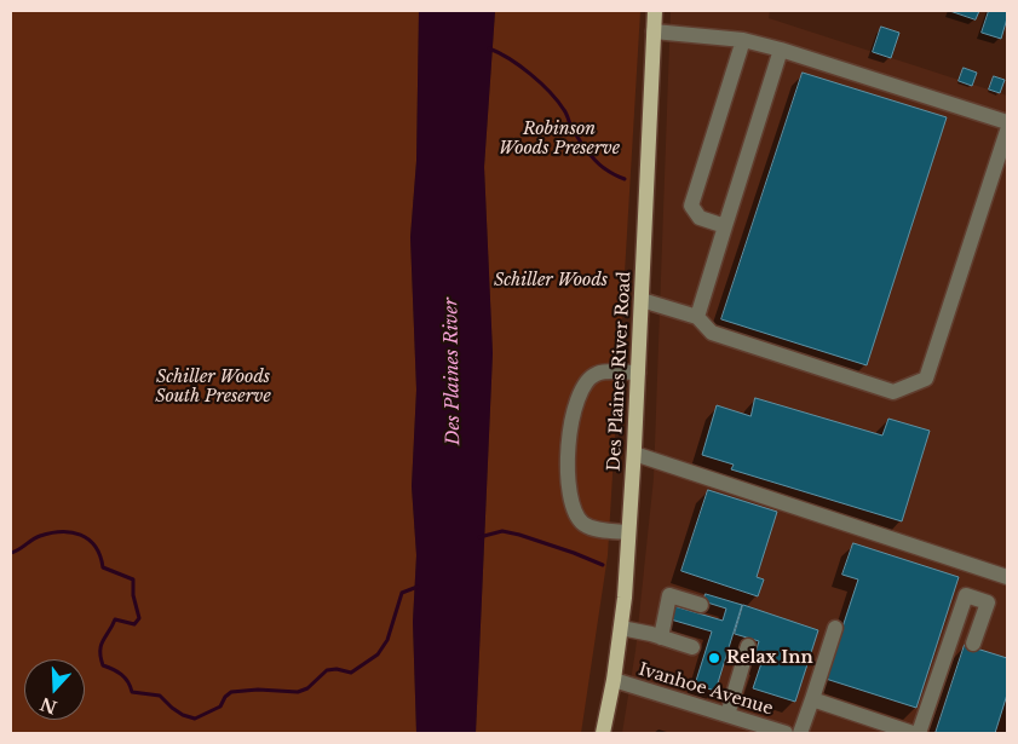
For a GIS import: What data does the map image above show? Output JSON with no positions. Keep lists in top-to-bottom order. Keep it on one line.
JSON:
{"streets":{"main road":["Des Plaines River Road"],"street":["Ivanhoe Avenue"]},"crossings":[["Des Plaines River Road","Ivanhoe Avenue"]],"water":["Des Plaines River"],"parks":["Robinson Woods Preserve","Schiller Woods","Schiller Woods South Preserve"],"places":["Relax Inn"],"north":"bottom"}
